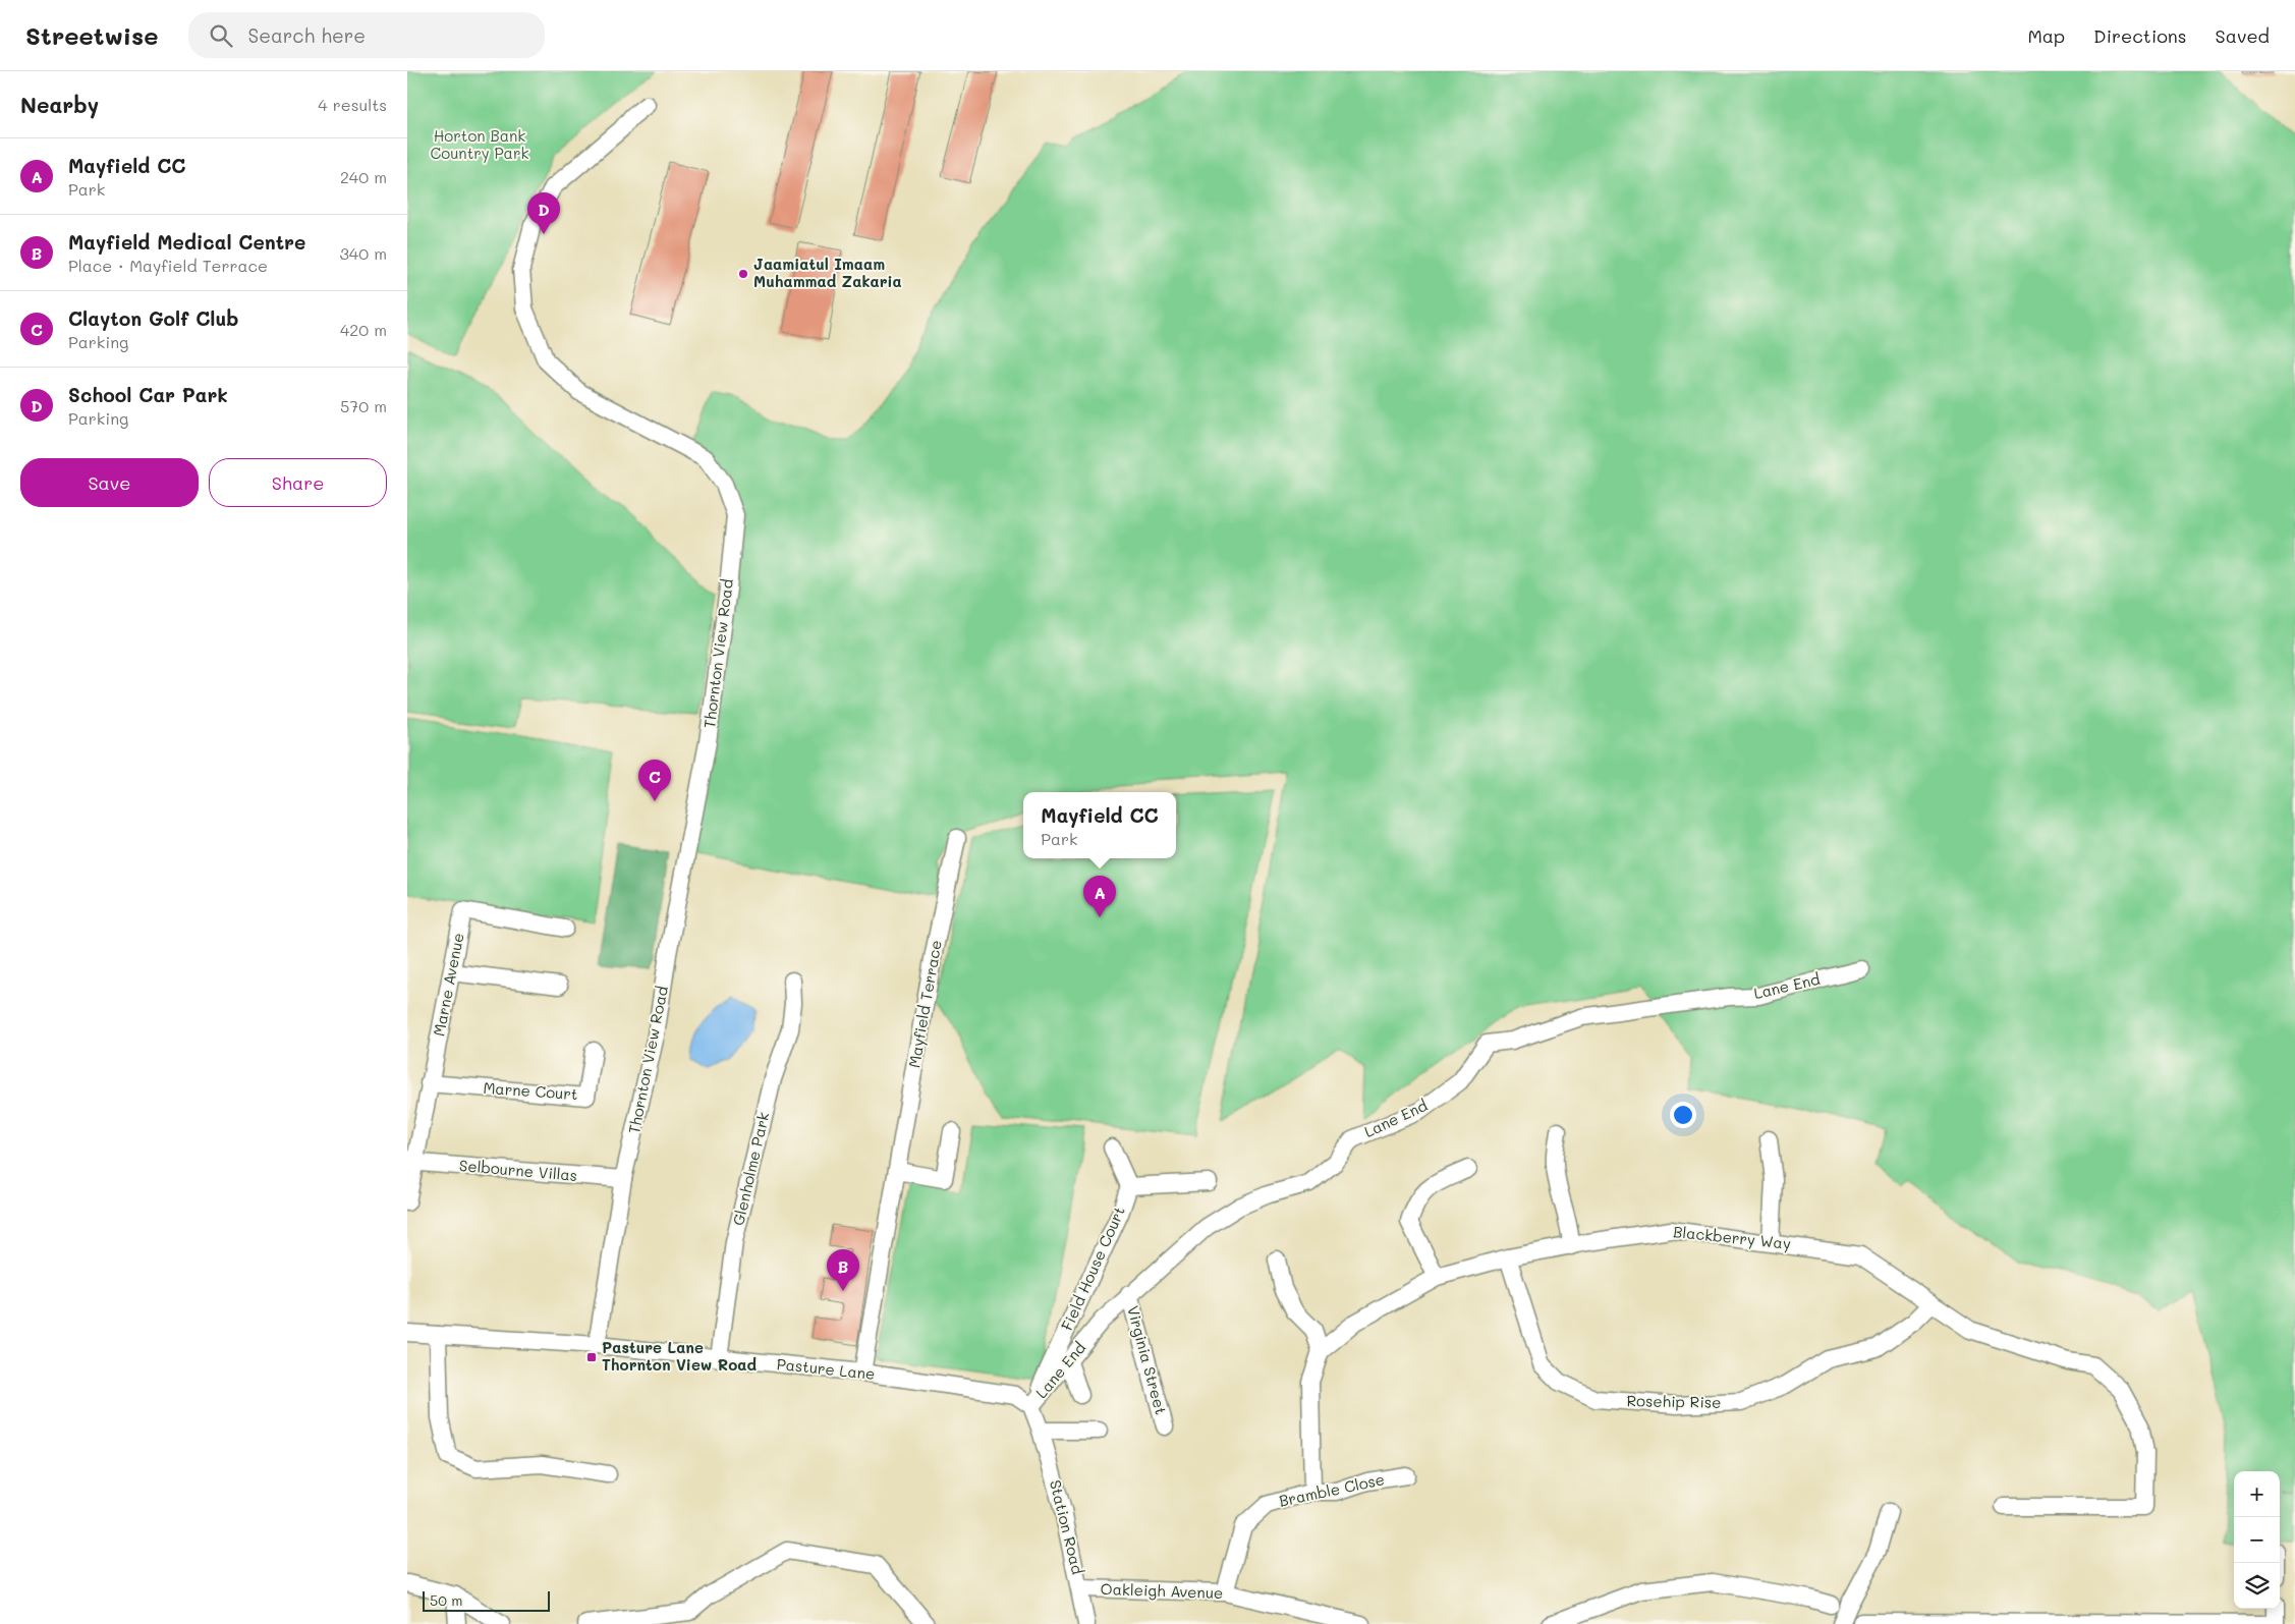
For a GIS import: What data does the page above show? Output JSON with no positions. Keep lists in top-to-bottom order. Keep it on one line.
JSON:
{"streets":{"street":["Thornton View Road","Marne Avenue","Lane End","Mayfield Terrace","Marne Court","Glenholme Park","Selbourne Villas","Blackberry Way","Field House Court","Virginia Street","Pasture Lane","Rosehip Rise","Bramble Close","Station Road","Oakleigh Avenue"]},"crossings":[["Thornton View Road","Selbourne Villas"],["Thornton View Road","Pasture Lane"],["Marne Avenue","Marne Court"],["Marne Avenue","Selbourne Villas"],["Lane End","Field House Court"],["Lane End","Virginia Street"],["Lane End","Pasture Lane"],["Mayfield Terrace","Pasture Lane"],["Glenholme Park","Pasture Lane"],["Blackberry Way","Rosehip Rise"],["Field House Court","Pasture Lane"],["Bramble Close","Oakleigh Avenue"],["Station Road","Oakleigh Avenue"]],"parks":["Horton Bank Country Park"],"places":{"other":["Jaamiatul Imaam Muhammad Zakaria"],"transit":["Pasture Lane Thornton View Road"]},"scale_bar":"50 m","page":{"header":"Streetwise","search":"Search here","nav":["Map","Directions","Saved"],"heading":["Nearby","4 results"],"list":[{"mark":"A","name":"Mayfield CC","note":"Park","value":"240 m"},{"mark":"B","name":"Mayfield Medical Centre","note":"Place · Mayfield Terrace","value":"340 m"},{"mark":"C","name":"Clayton Golf Club","note":"Parking","value":"420 m"},{"mark":"D","name":"School Car Park","note":"Parking","value":"570 m"}],"pins":["D","C","A","B"],"buttons":["Save","Share"],"popup":["Mayfield CC","Park"],"map_buttons":["+","−"],"scale":"50 m"}}
